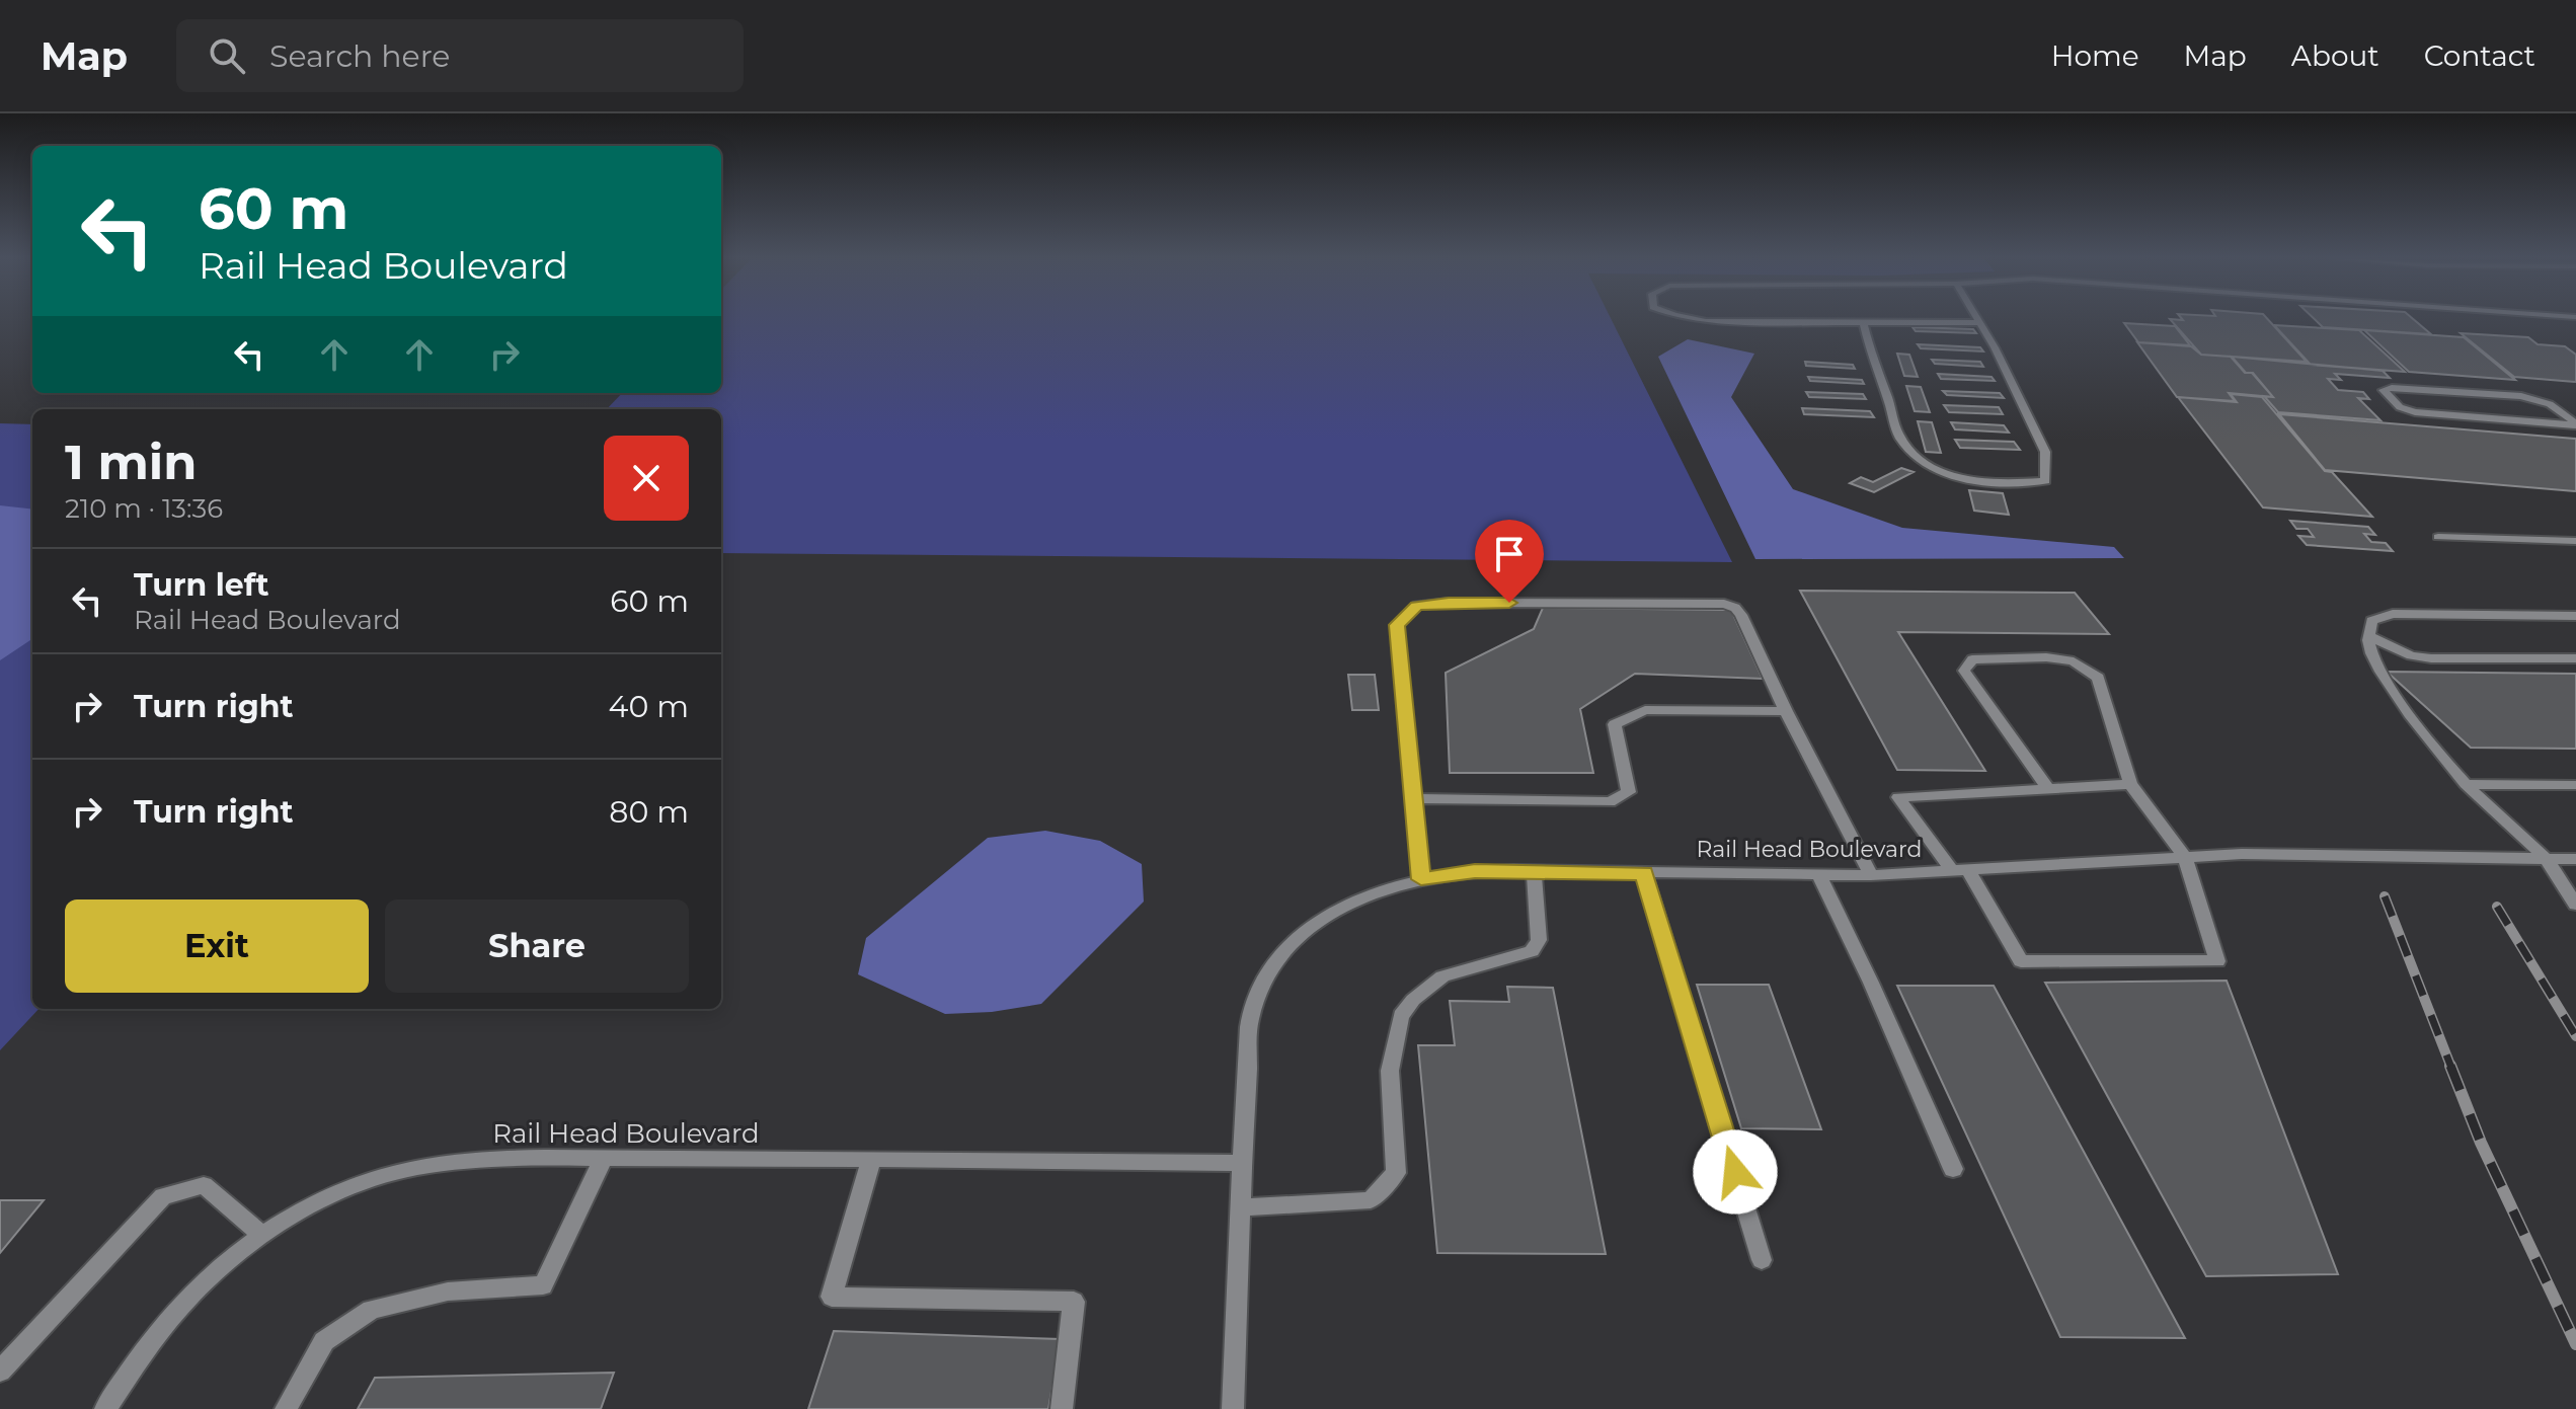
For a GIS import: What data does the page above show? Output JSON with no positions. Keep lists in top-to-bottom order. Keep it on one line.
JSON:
{"streets":{"street":["Rail Head Boulevard"]},"page":{"header":"Map","search":"Search here","nav":["Home","Map","About","Contact"],"turn":["60 m","Rail Head Boulevard"],"heading":["1 min","210 m · 13:36"],"list":[{"name":"Turn left","note":"Rail Head Boulevard","value":"60 m"},{"name":"Turn right","value":"40 m"},{"name":"Turn right","value":"80 m"}],"buttons":["Exit","Share"]}}
